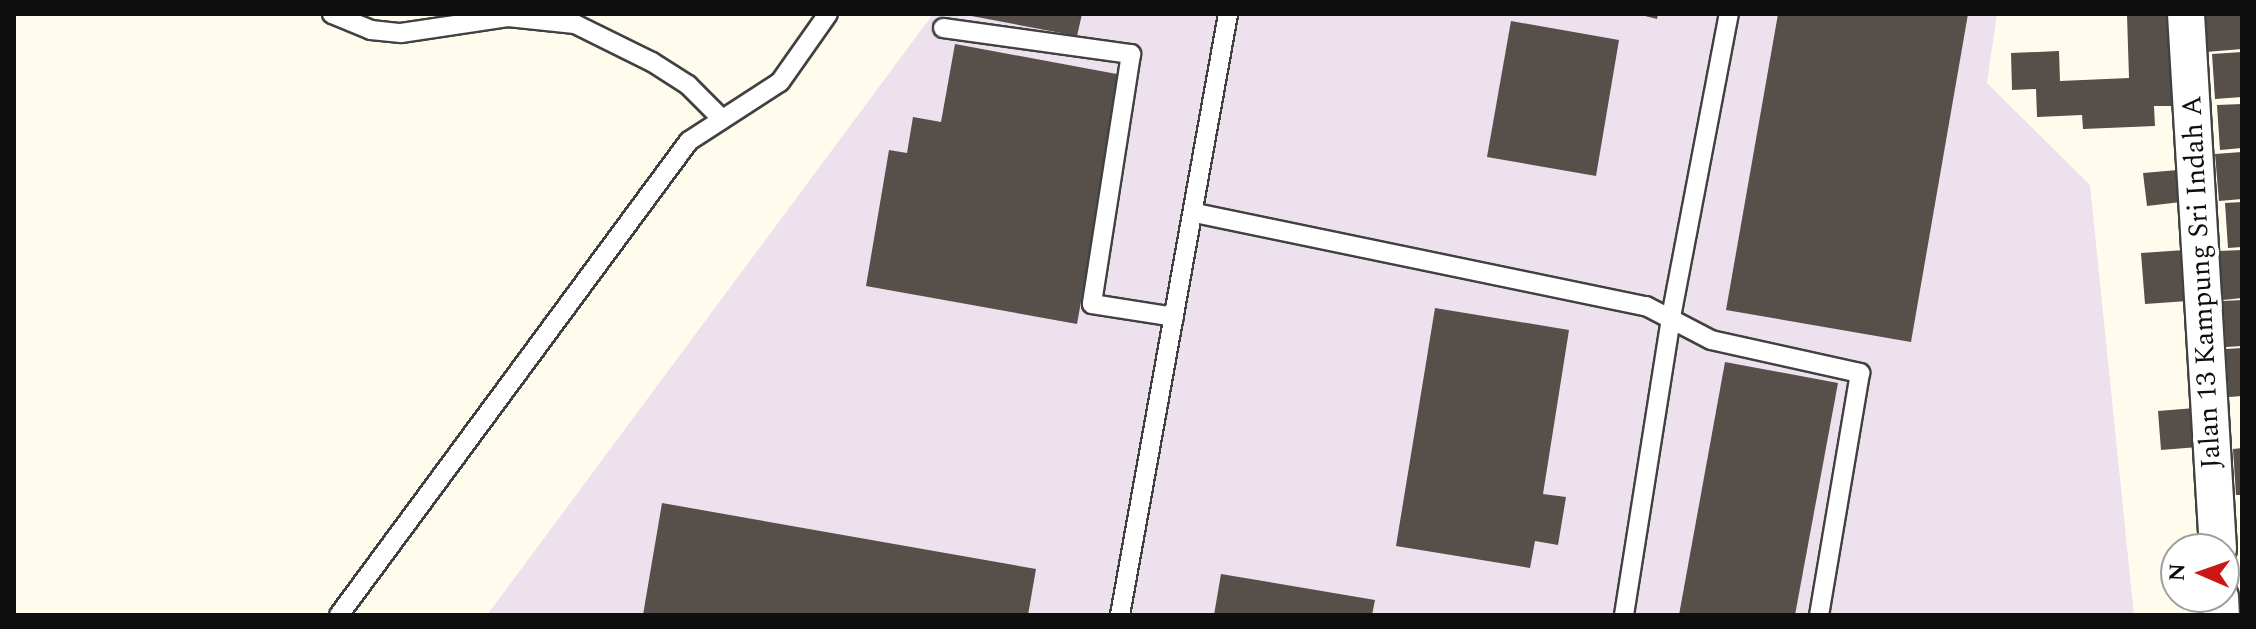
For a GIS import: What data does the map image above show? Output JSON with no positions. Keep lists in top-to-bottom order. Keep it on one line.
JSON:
{"streets":{"street":["Jalan 13 Kampung Sri Indah A"]},"north":"left"}
